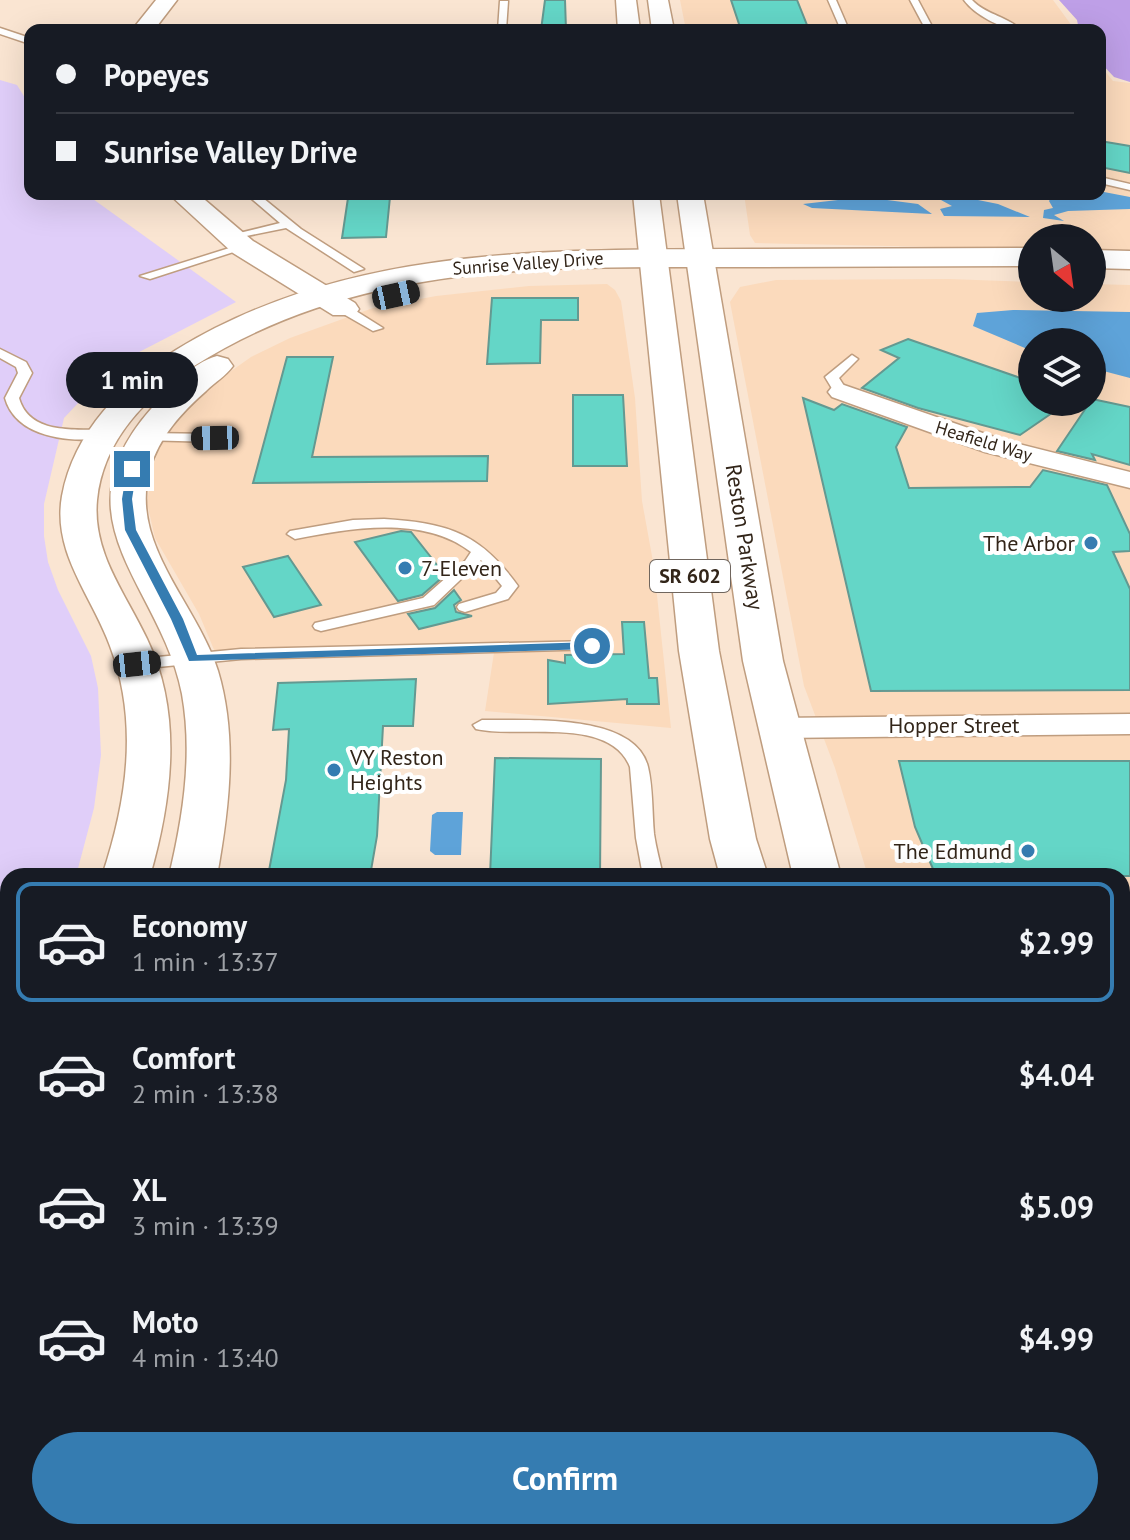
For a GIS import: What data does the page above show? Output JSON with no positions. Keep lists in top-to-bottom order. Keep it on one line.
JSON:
{"streets":{"main road":["Sunrise Valley Drive","Reston Parkway","SR 602"],"street":["Heafield Way","Hopper Street"]},"crossings":[["Sunrise Valley Drive","Reston Parkway"],["Sunrise Valley Drive","SR 602"],["Reston Parkway","Hopper Street"]],"places":["The Arbor","7-Eleven","VY Reston Heights","The Edmund"],"north":"bottom right","page":{"banner":["Popeyes","Sunrise Valley Drive"],"bubble":"1 min","list":[{"name":"Economy","note":"1 min · 13:37","value":"$2.99"},{"name":"Comfort","note":"2 min · 13:38","value":"$4.04"},{"name":"XL","note":"3 min · 13:39","value":"$5.09"},{"name":"Moto","note":"4 min · 13:40","value":"$4.99"}],"buttons":"Confirm"}}
